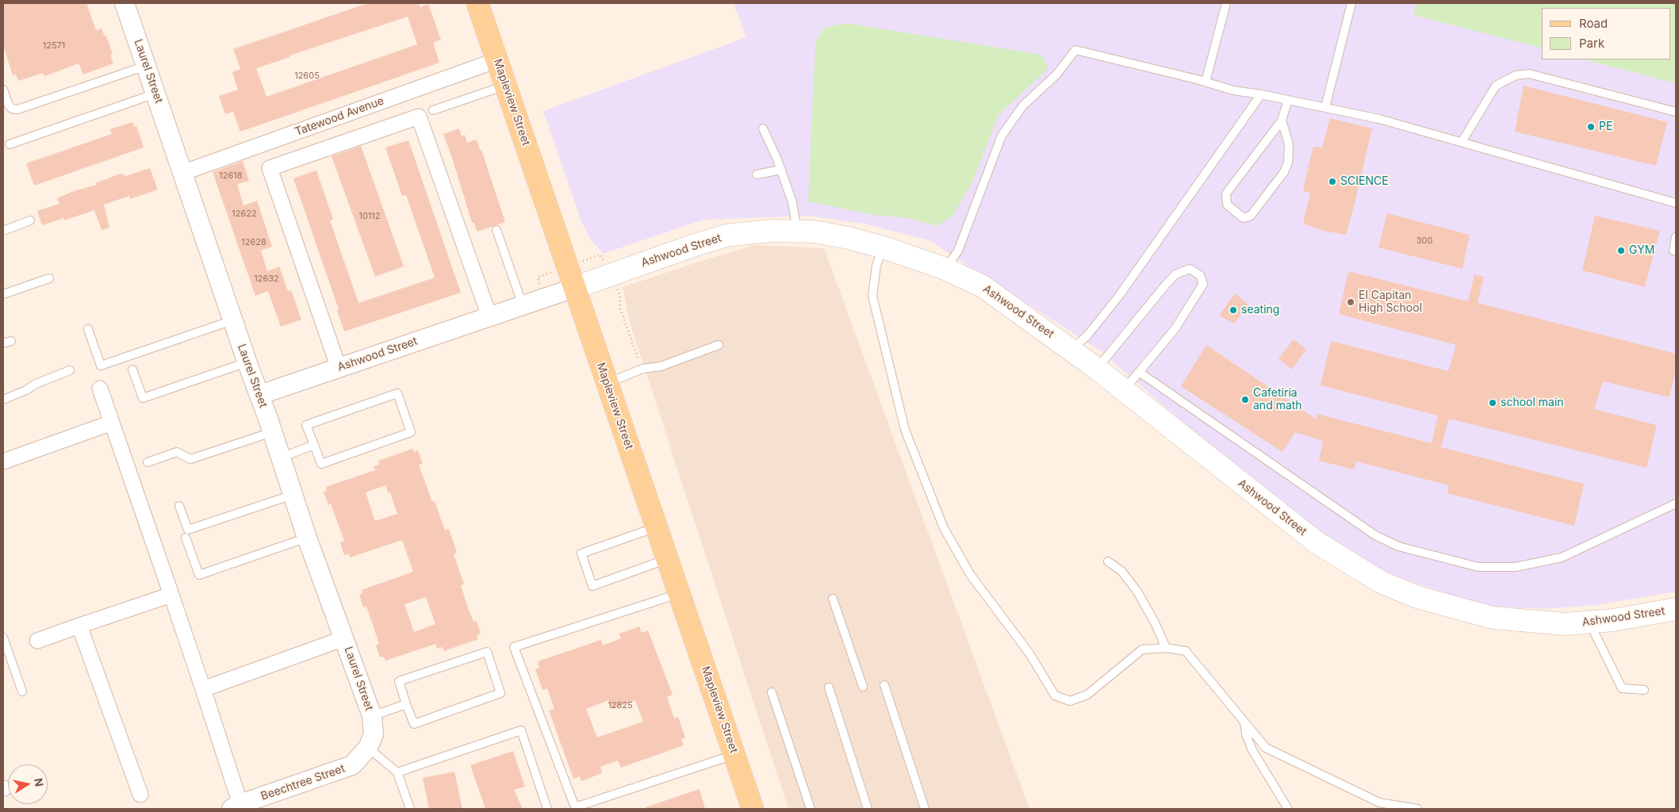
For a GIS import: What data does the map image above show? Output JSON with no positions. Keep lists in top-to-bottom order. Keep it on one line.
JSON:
{"streets":{"main road":["Mapleview Street","Ashwood Street"],"street":["Laurel Street","Tatewood Avenue","Beechtree Street"]},"crossings":[["Laurel Street","Tatewood Avenue"],["Laurel Street","Ashwood Street"],["Laurel Street","Beechtree Street"],["Mapleview Street","Tatewood Avenue"],["Mapleview Street","Ashwood Street"]],"places":["PE","SCIENCE","GYM","El Capitan High School","seating","Cafetiria and math","school main"],"house_numbers":["12571","12605","12618","12622","10112","300","12628","12632","12825"],"legend":["Road","Park"],"north":"right"}
